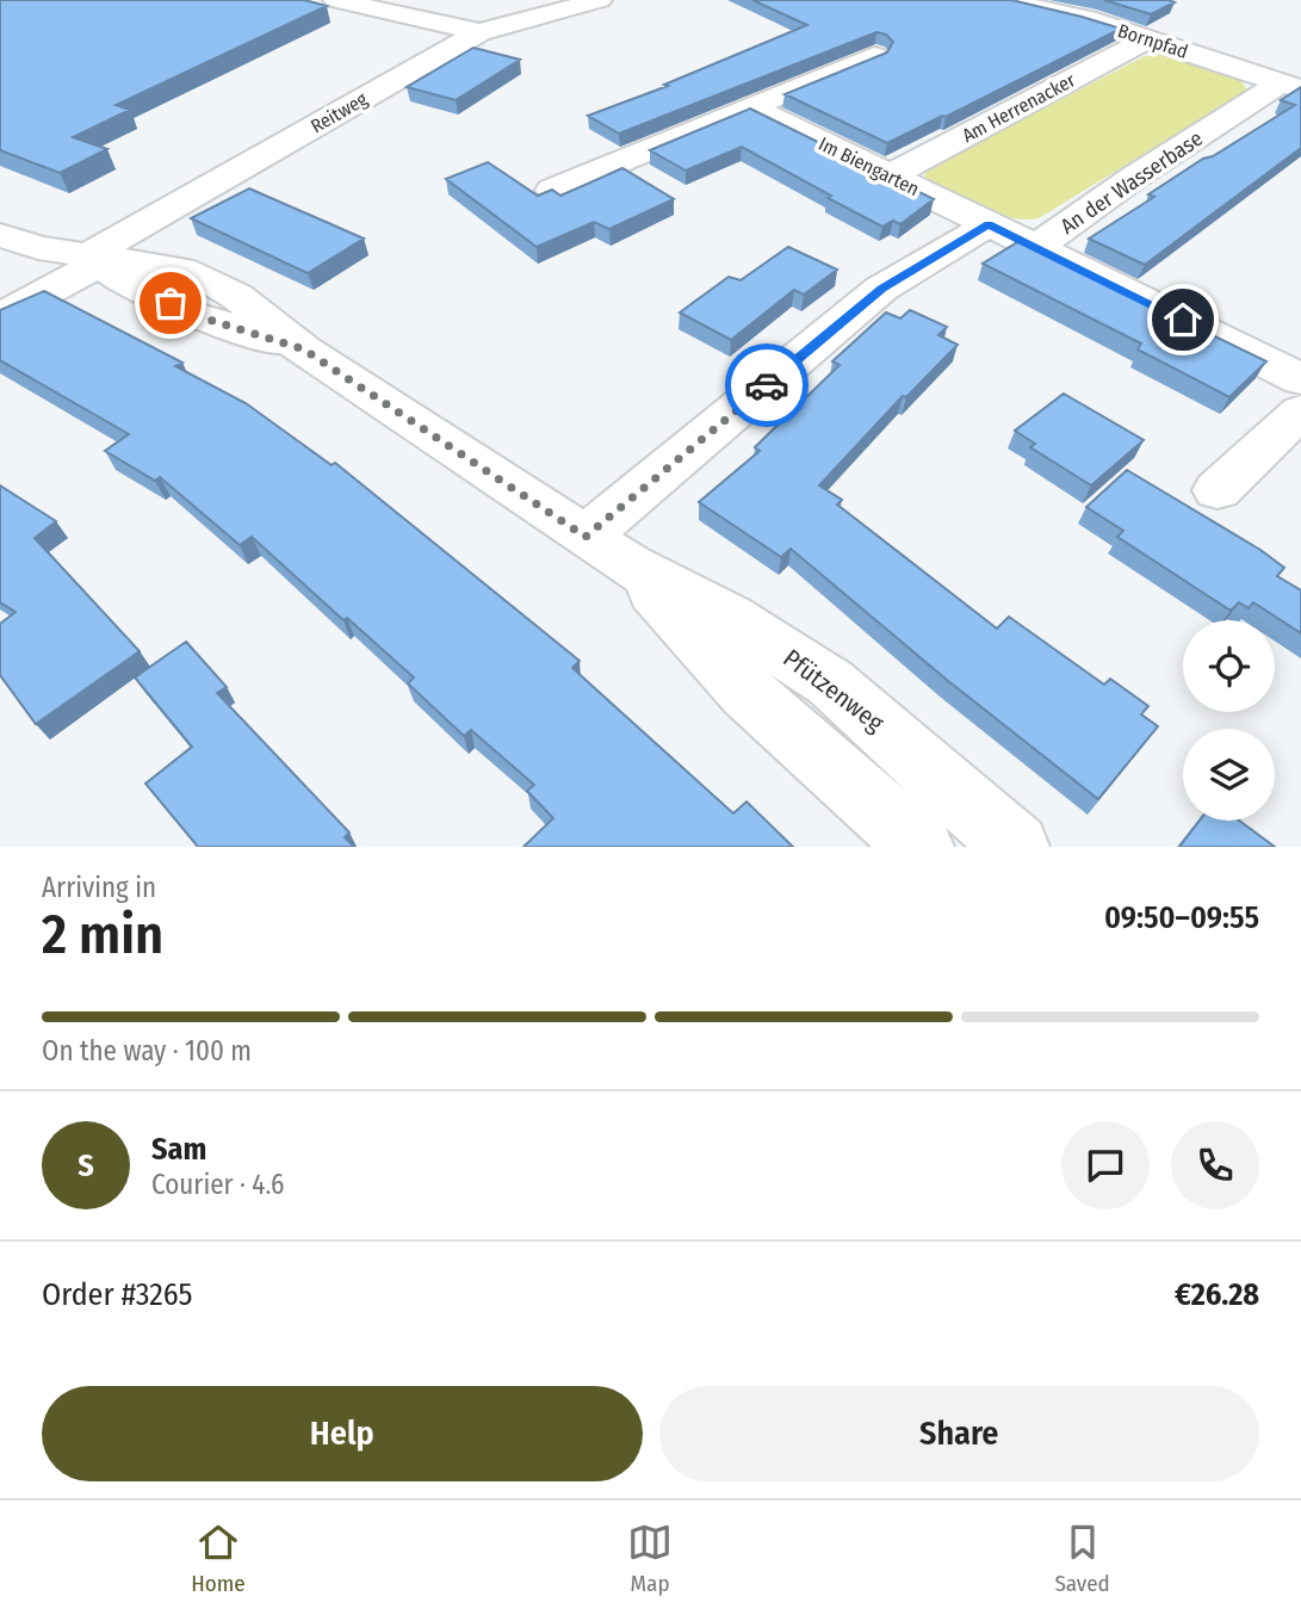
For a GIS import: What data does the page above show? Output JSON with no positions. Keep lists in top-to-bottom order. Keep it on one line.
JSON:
{"streets":{"street":["Bornpfad","Am Herrenacker","Reitweg","Im Biengarten","An der Wasserbase","Pfützenweg"]},"crossings":[["Bornpfad","Am Herrenacker"],["Bornpfad","An der Wasserbase"],["Am Herrenacker","Im Biengarten"],["Reitweg","Pfützenweg"]],"page":{"heading":["2 min","Arriving in","09:50–09:55"],"panel":["Sam","Courier · 4.6","Order #3265","€26.28"],"bar":"On the way · 100 m","round":"S","buttons":["Help","Share"],"tabs":["Home","Map","Saved"]}}
